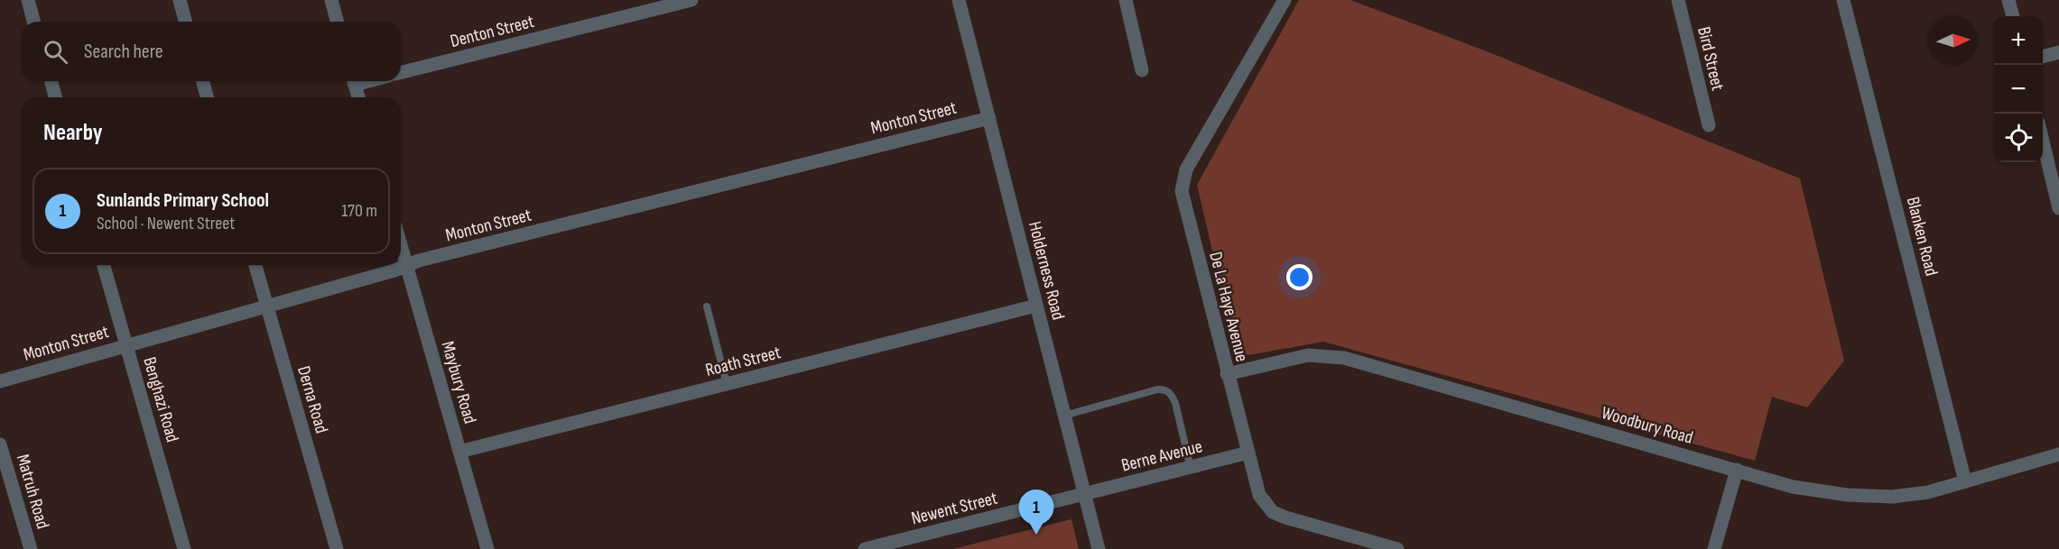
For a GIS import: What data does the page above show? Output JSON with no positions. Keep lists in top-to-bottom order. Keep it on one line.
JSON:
{"streets":{"street":["Denton Street","Bird Street","Monton Street","Blanken Road","Holderness Road","De La Haye Avenue","Roath Street","Maybury Road","Benghazi Road","Derna Road","Woodbury Road","Berne Avenue","Matruh Road","Newent Street"]},"crossings":[["Monton Street","Holderness Road"],["Monton Street","Maybury Road"],["Monton Street","Benghazi Road"],["Monton Street","Derna Road"],["Blanken Road","Woodbury Road"],["Holderness Road","Roath Street"],["Holderness Road","Berne Avenue"],["Holderness Road","Newent Street"],["De La Haye Avenue","Woodbury Road"],["De La Haye Avenue","Berne Avenue"],["Roath Street","Maybury Road"],["Berne Avenue","Newent Street"]],"north":"right","page":{"map_buttons":["+","−"],"search":"Search here","heading":"Nearby","list":[{"mark":"1","name":"Sunlands Primary School","note":"School · Newent Street","value":"170 m"}],"pins":"1"}}
